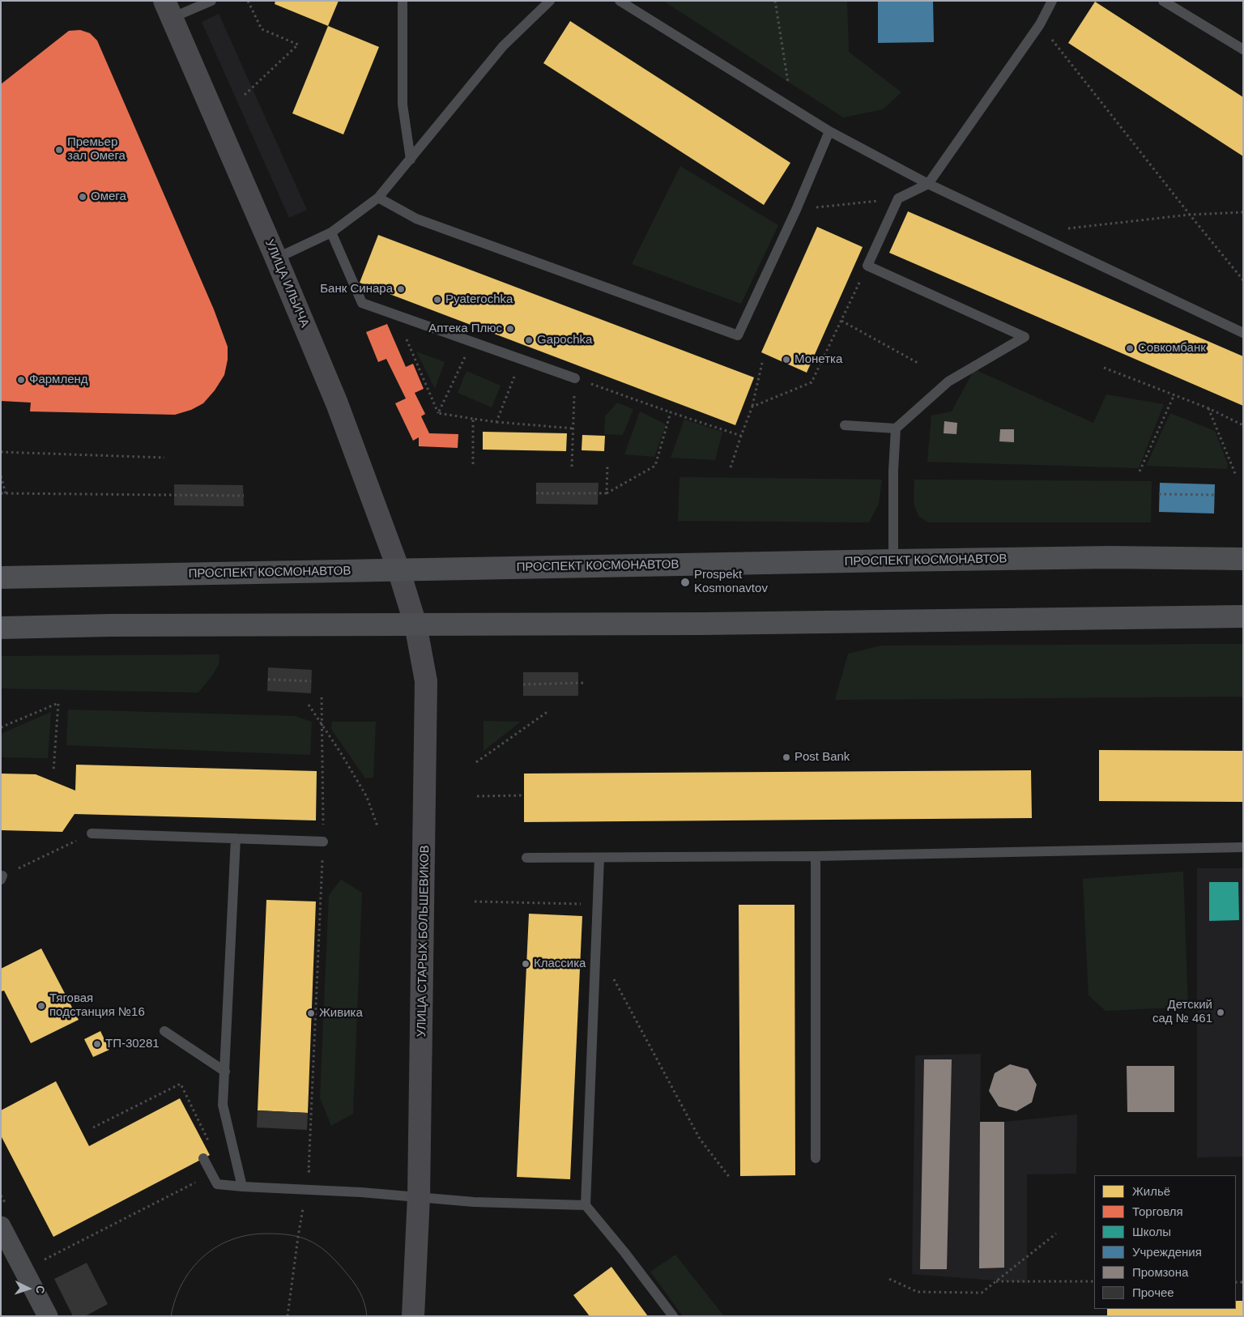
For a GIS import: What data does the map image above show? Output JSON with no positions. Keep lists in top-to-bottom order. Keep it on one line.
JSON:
{"streets":{"main road":["УЛИЦА ИЛЬИЧА","ПРОСПЕКТ КОСМОНАВТОВ","УЛИЦА СТАРЫХ БОЛЬШЕВИКОВ"]},"crossings":[["УЛИЦА ИЛЬИЧА","ПРОСПЕКТ КОСМОНАВТОВ"],["УЛИЦА ИЛЬИЧА","УЛИЦА СТАРЫХ БОЛЬШЕВИКОВ"],["ПРОСПЕКТ КОСМОНАВТОВ","УЛИЦА СТАРЫХ БОЛЬШЕВИКОВ"]],"places":["Премьер зал Омега","Омега","Банк Синара","Pyaterochka","Аптека Плюс","Gapochka","Совкомбанк","Монетка","Фармленд","Prospekt Kosmonavtov","Post Bank","Классика","Тяговая подстанция №16","Детский сад № 461","Живика","ТП-30281"],"legend":["Жильё","Торговля","Школы","Учреждения","Промзона","Прочее"],"north":"right"}
